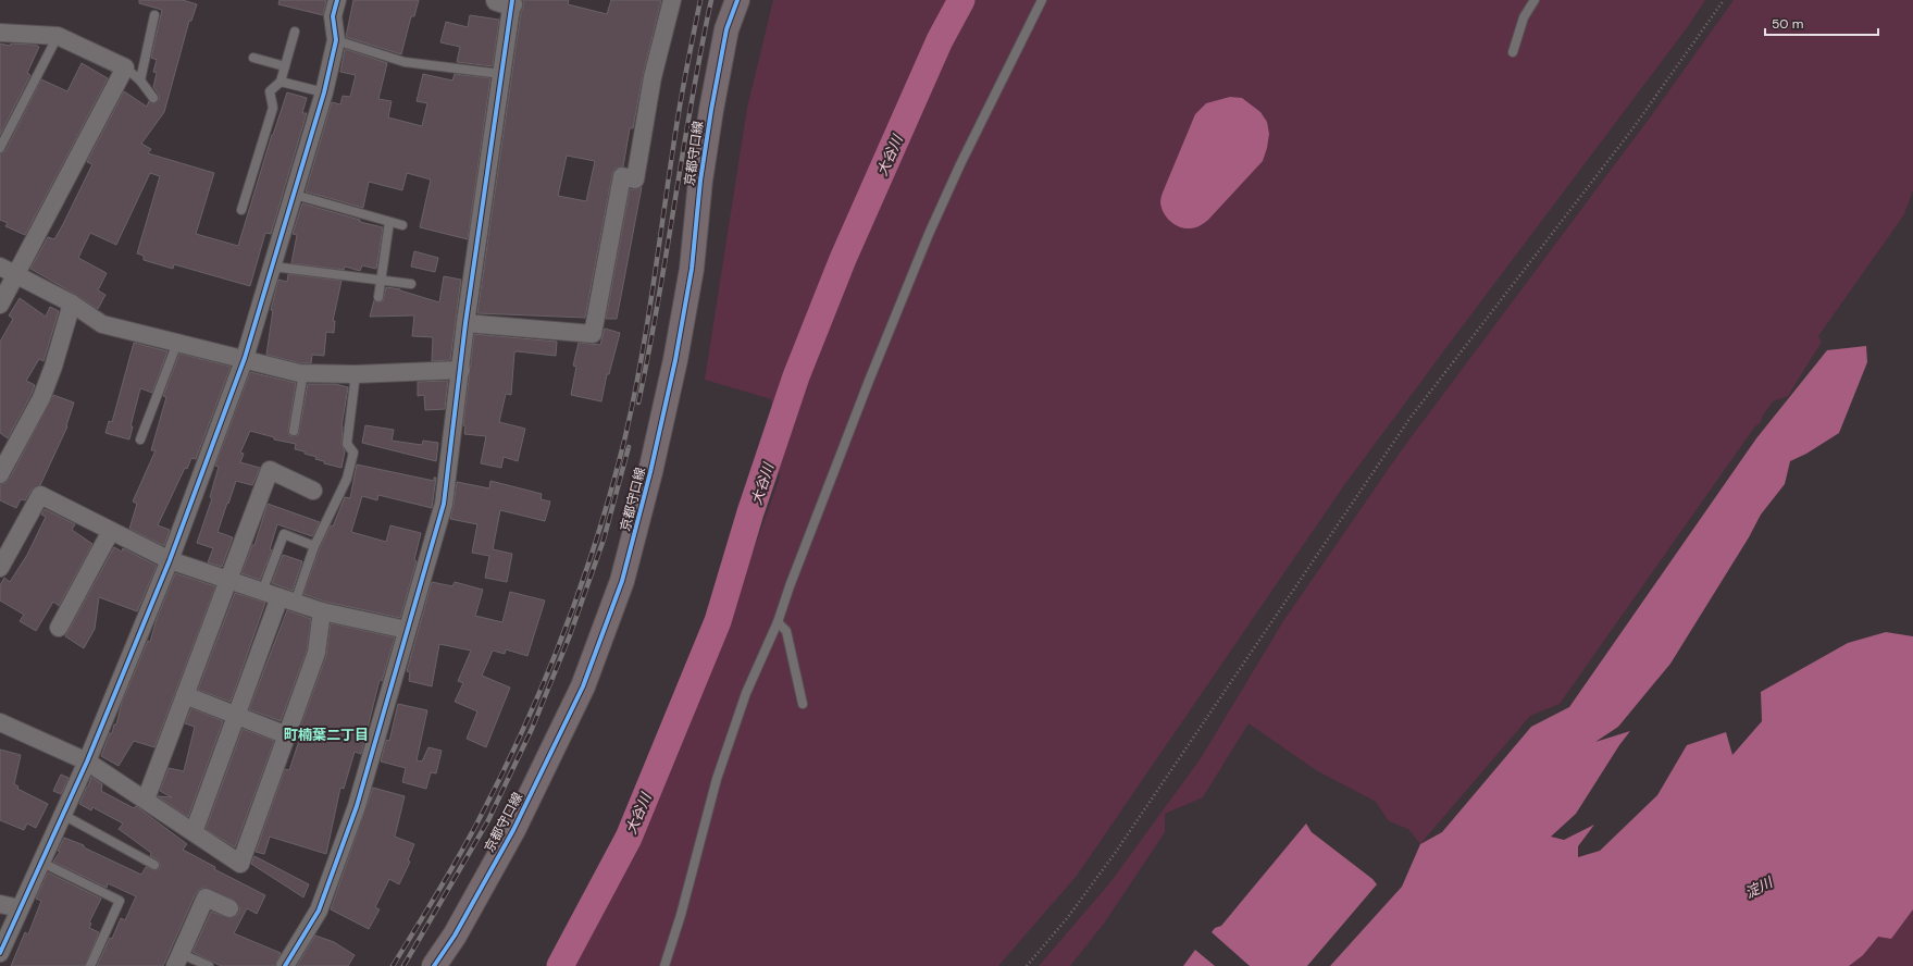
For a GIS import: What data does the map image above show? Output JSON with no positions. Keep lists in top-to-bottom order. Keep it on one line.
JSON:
{"streets":{"main road":["京都守口線"]},"districts":["町楠葉二丁目"],"water":["大谷川","淀川"],"scale_bar":"50 m"}
